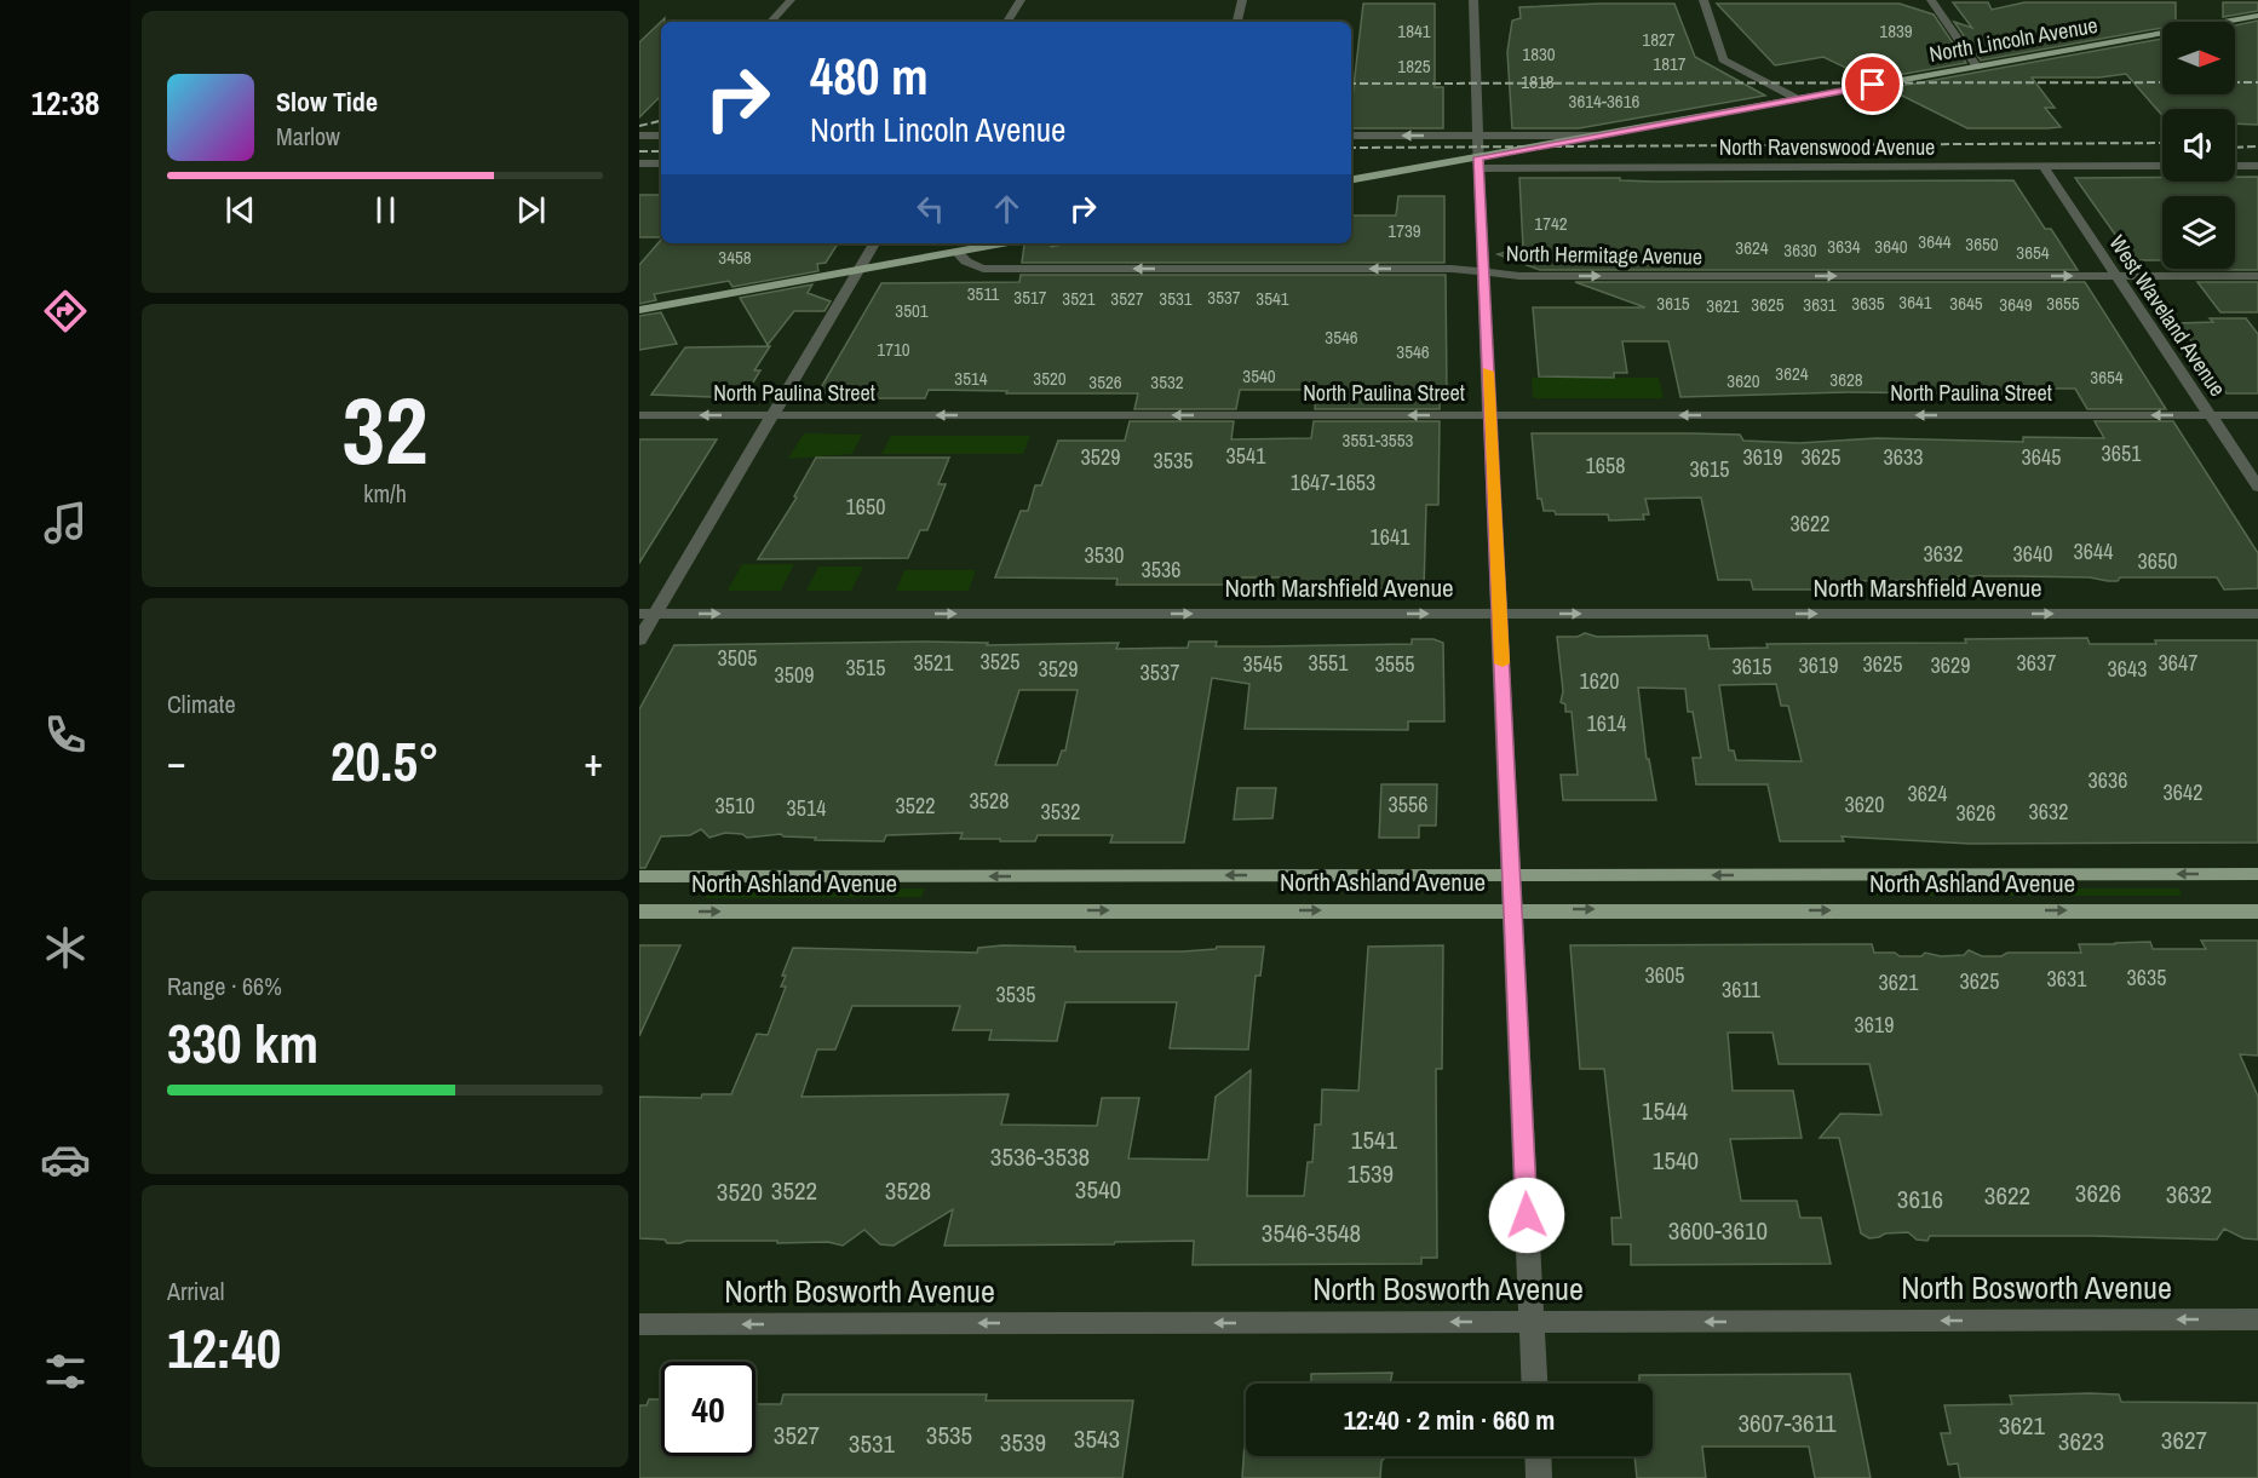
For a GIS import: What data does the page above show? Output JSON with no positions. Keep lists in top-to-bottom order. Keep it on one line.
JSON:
{"streets":{"main road":["North Lincoln Avenue","North Ashland Avenue"],"street":["North Ravenswood Avenue","North Hermitage Avenue","West Waveland Avenue","North Paulina Street","North Marshfield Avenue","North Bosworth Avenue"]},"crossings":[["North Lincoln Avenue","North Ravenswood Avenue"],["North Ravenswood Avenue","West Waveland Avenue"],["North Hermitage Avenue","West Waveland Avenue"],["West Waveland Avenue","North Paulina Street"]],"one_way":["North Paulina Street","North Marshfield Avenue","North Bosworth Avenue"],"house_numbers":["1841","1839","1827","1830","1817","1825","1818","3614-3616","1742","1739","3644","3650","3634","3640","3624","3630","3654","3458","3511","3517","3537","3521","3527","3531","3541","3641","3615","3635","3645","3655","3625","3631","3649","3621","3501","3546","1710","3546","3624","3540","3654","3514","3520","3628","3620","3526","3532","3551-3553","3651","3541","3529","3619","3625","3633","3645","3535","1658","3615","1647-1653","1650","3622","1641","3644","3632","3640","3530","3650","3536","3505","3525","3521","3551","3637","3647","3545","3555","3625","3619","3629","3615","3515","3529","3643","3537","3509","1620","1614","3636","3642","3624","3528","3556","3620","3510","3522","3514","3532","3632","3626","3605","3635","3631","3625","3621","3611","3535","3619","1544","1541","3536-3538","1540","1539","3540","3522","3528","3520","3626","3632","3622","3616","3600-3610","3546-3548","3607-3611","3621","3527","3535","3543","3627","3623","3539","3531"],"north":"right","page":{"tabs":"12:38","turn":["480 m","North Lincoln Avenue"],"song":["Slow Tide","Marlow"],"tile":[["32","km/h"],"Climate",["Range · 66%","330 km"],["Arrival","12:40"]],"heat":["−","20.5°","+"],"limit":"40","trip":"12:40 · 2 min · 660 m"}}
